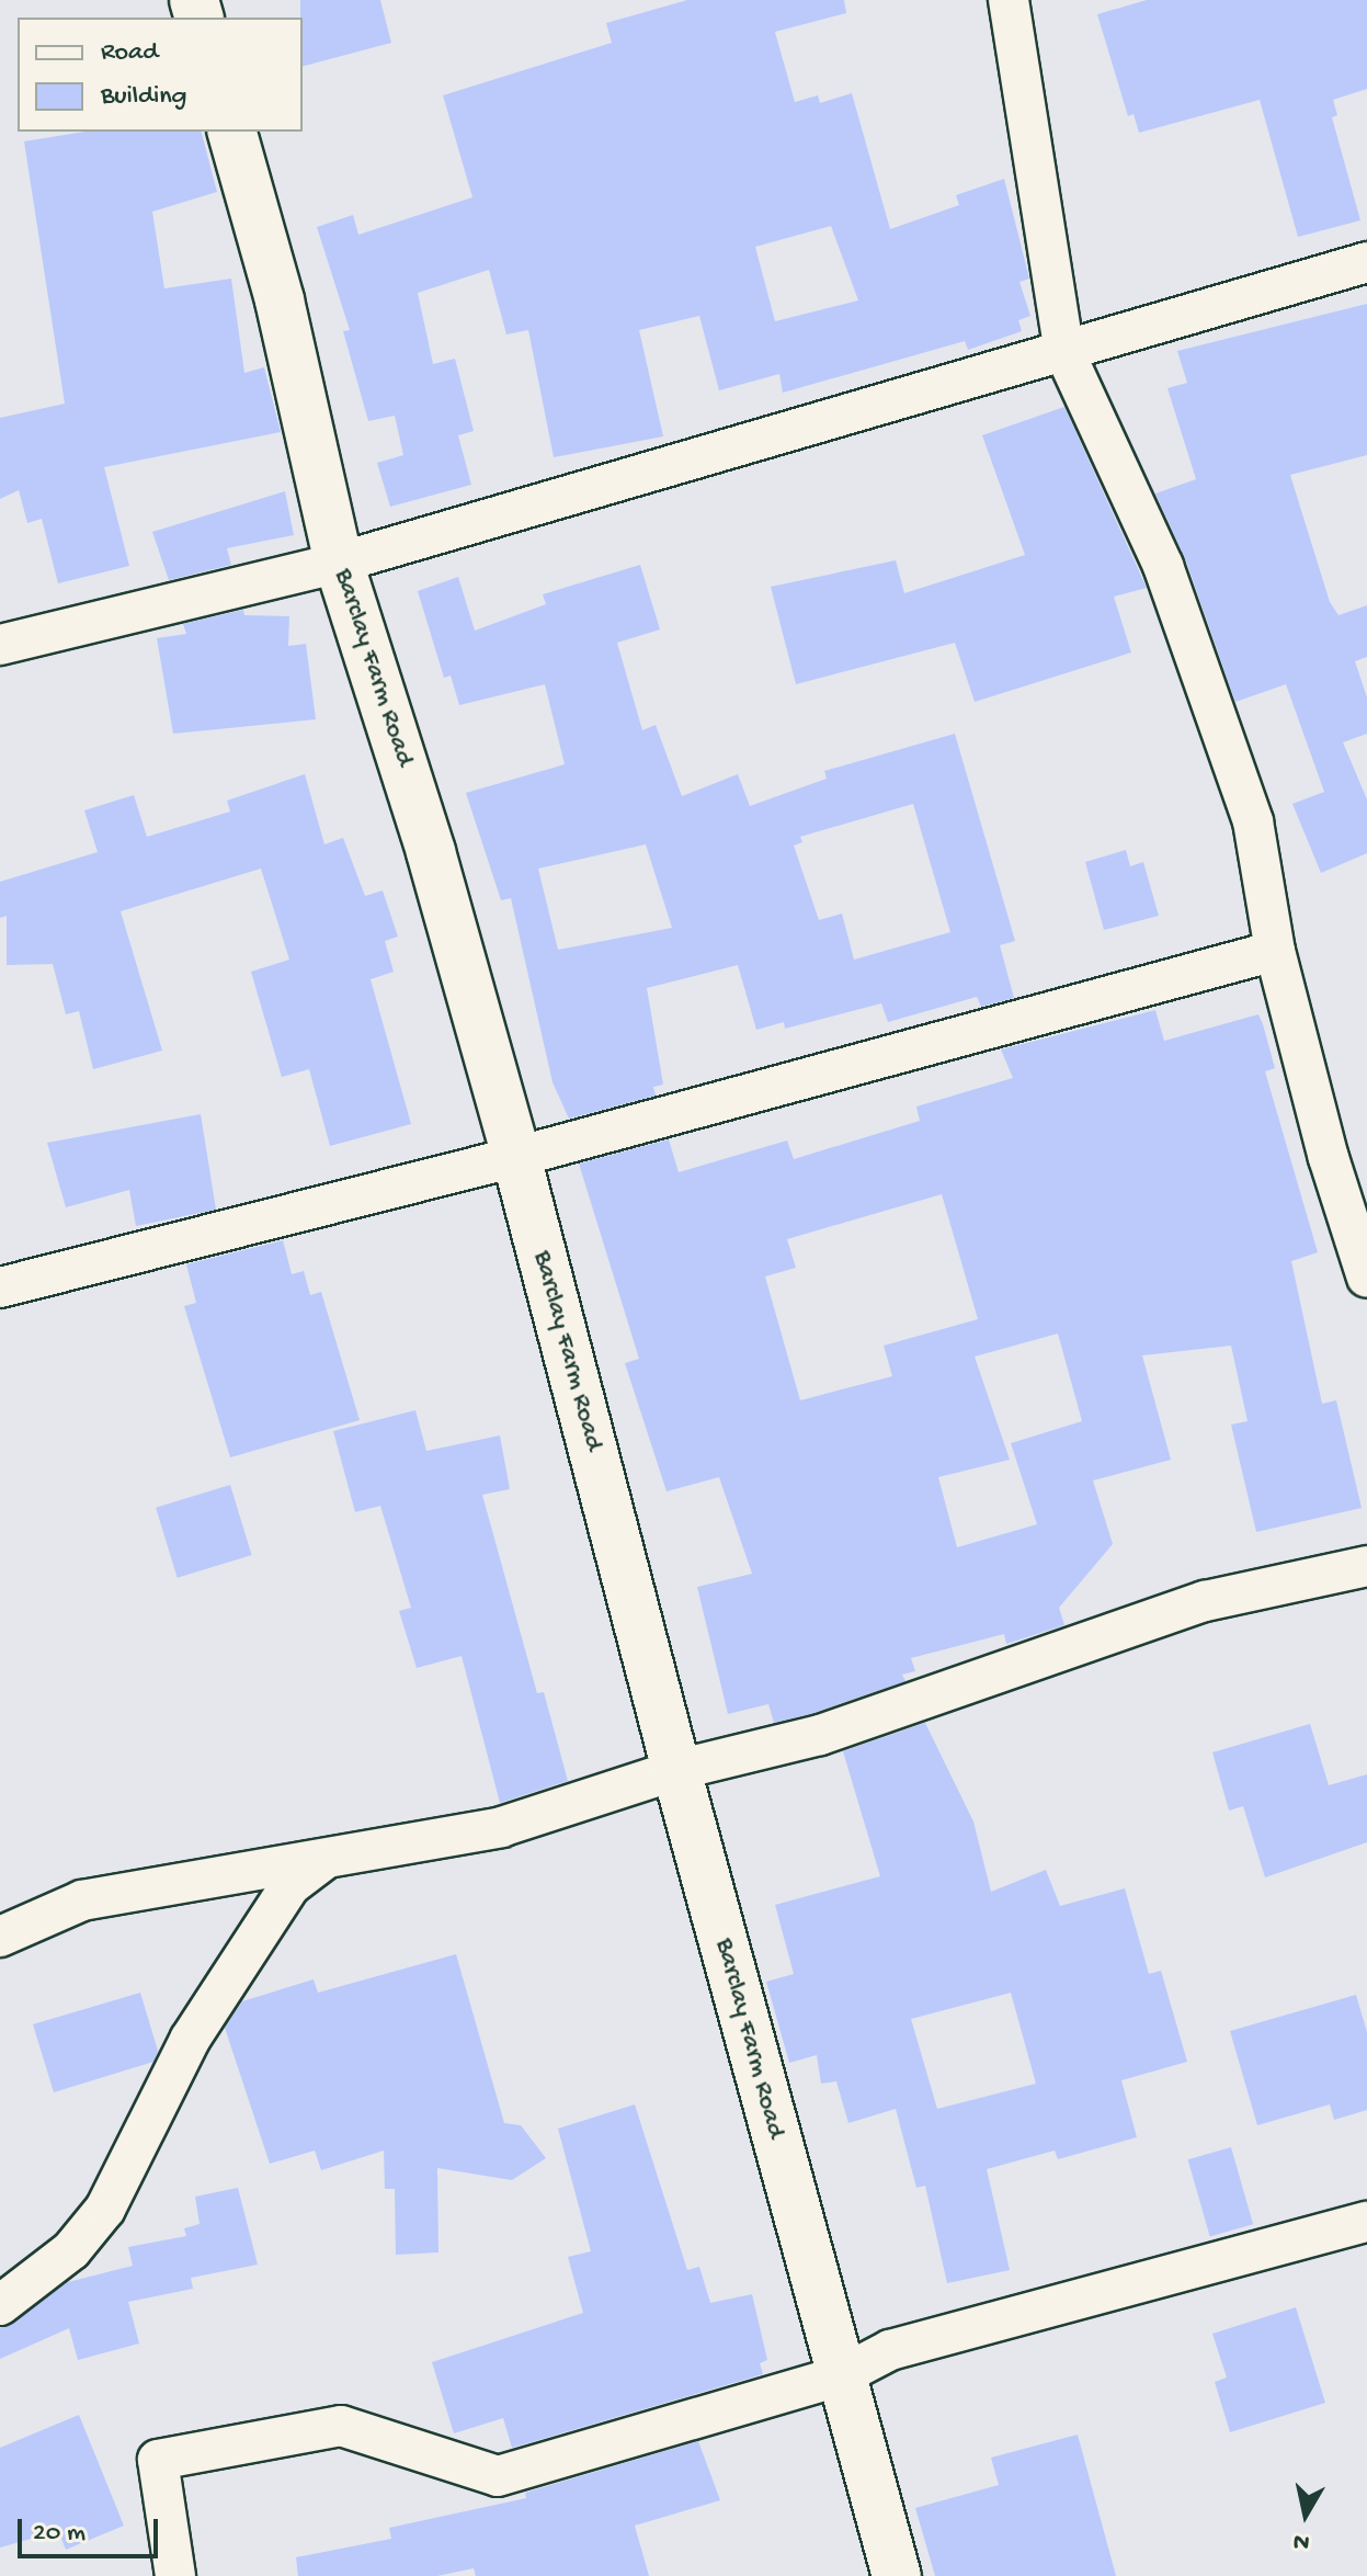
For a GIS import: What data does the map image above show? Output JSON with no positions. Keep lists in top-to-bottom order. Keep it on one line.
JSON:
{"streets":{"street":["Barclay Farm Road"]},"legend":["Road","Building"],"scale_bar":"20 m","north":"bottom"}
